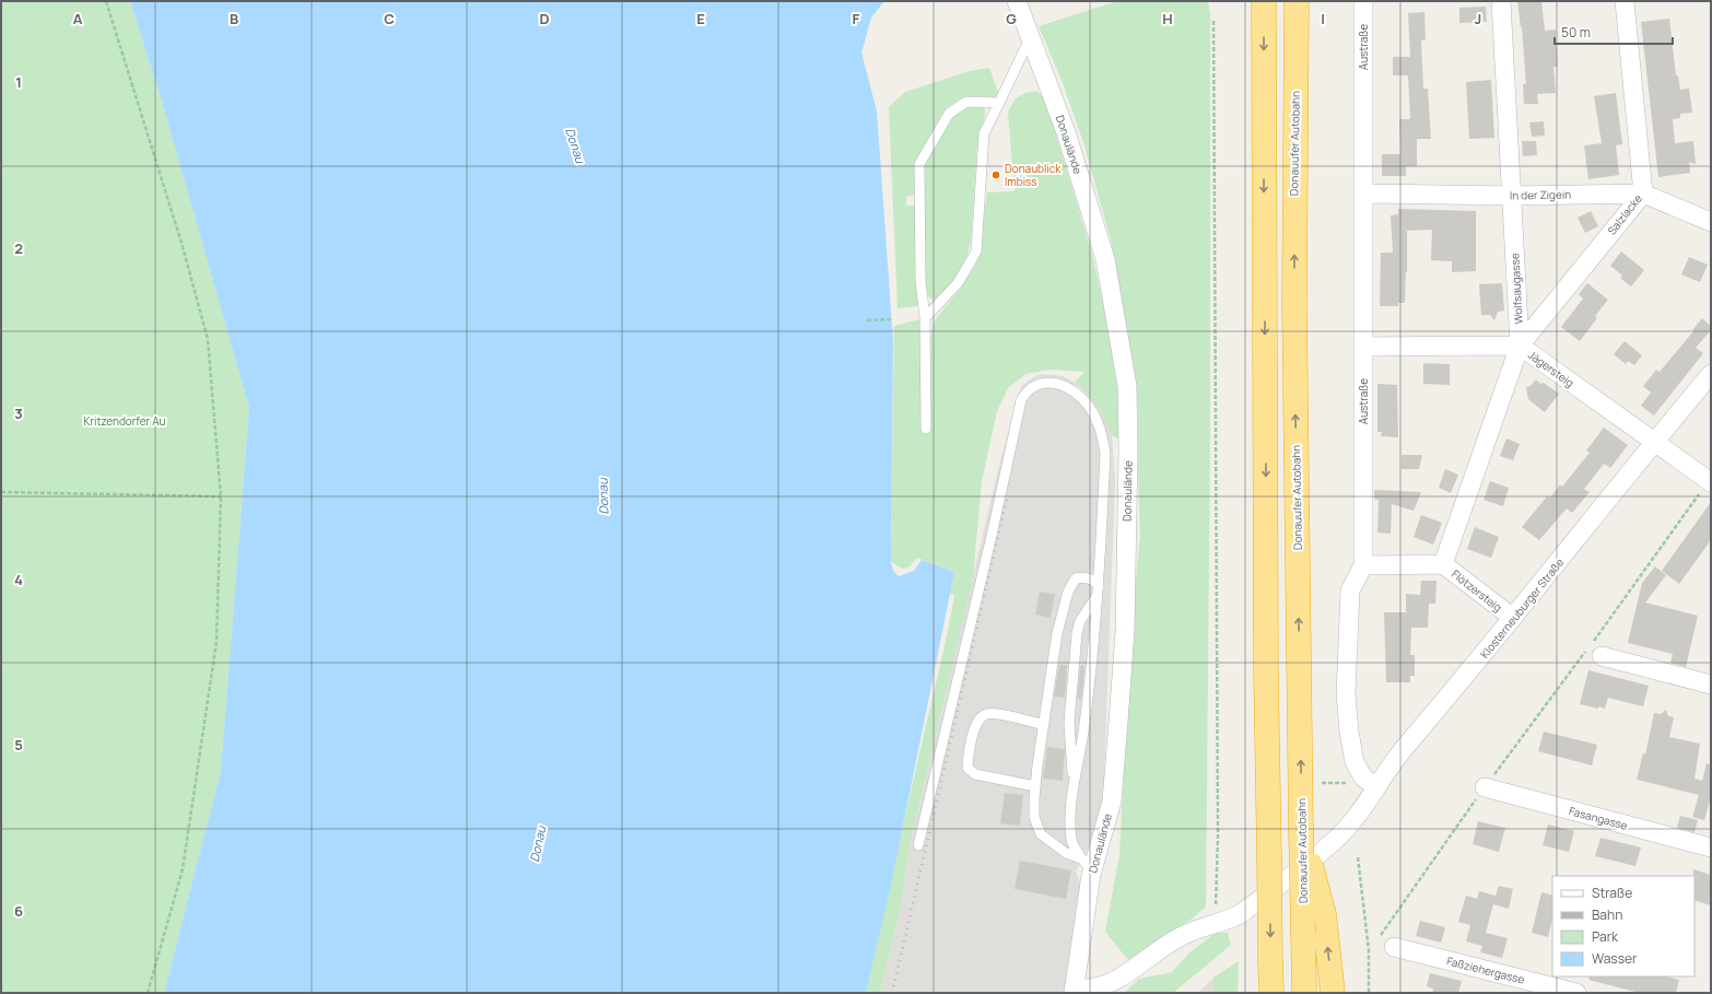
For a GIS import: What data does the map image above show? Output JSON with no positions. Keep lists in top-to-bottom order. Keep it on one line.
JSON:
{"streets":{"highway":["Donauufer Autobahn"],"street":["Austraße","Donaulände","In der Zigein","Salzlacke","Wolfsaugasse","Jägersteig","Flötzersteig","Klosterneuburger Straße","Fasangasse","Faßziehergasse"]},"crossings":[["Austraße","In der Zigein"],["Austraße","Jägersteig"],["Austraße","Flötzersteig"],["Austraße","Klosterneuburger Straße"],["Donaulände","Klosterneuburger Straße"],["In der Zigein","Salzlacke"],["In der Zigein","Wolfsaugasse"],["Salzlacke","Wolfsaugasse"],["Salzlacke","Jägersteig"],["Wolfsaugasse","Jägersteig"],["Wolfsaugasse","Flötzersteig"],["Jägersteig","Klosterneuburger Straße"],["Flötzersteig","Klosterneuburger Straße"]],"water":["Donau"],"parks":["Kritzendorfer Au"],"places":["Donaublick Imbiss"],"legend":["Straße","Bahn","Park","Wasser"],"scale_bar":"50 m","grid":{"columns":["A","B","C","D","E","F","G","H","I","J"],"rows":["1","2","3","4","5","6"]}}
